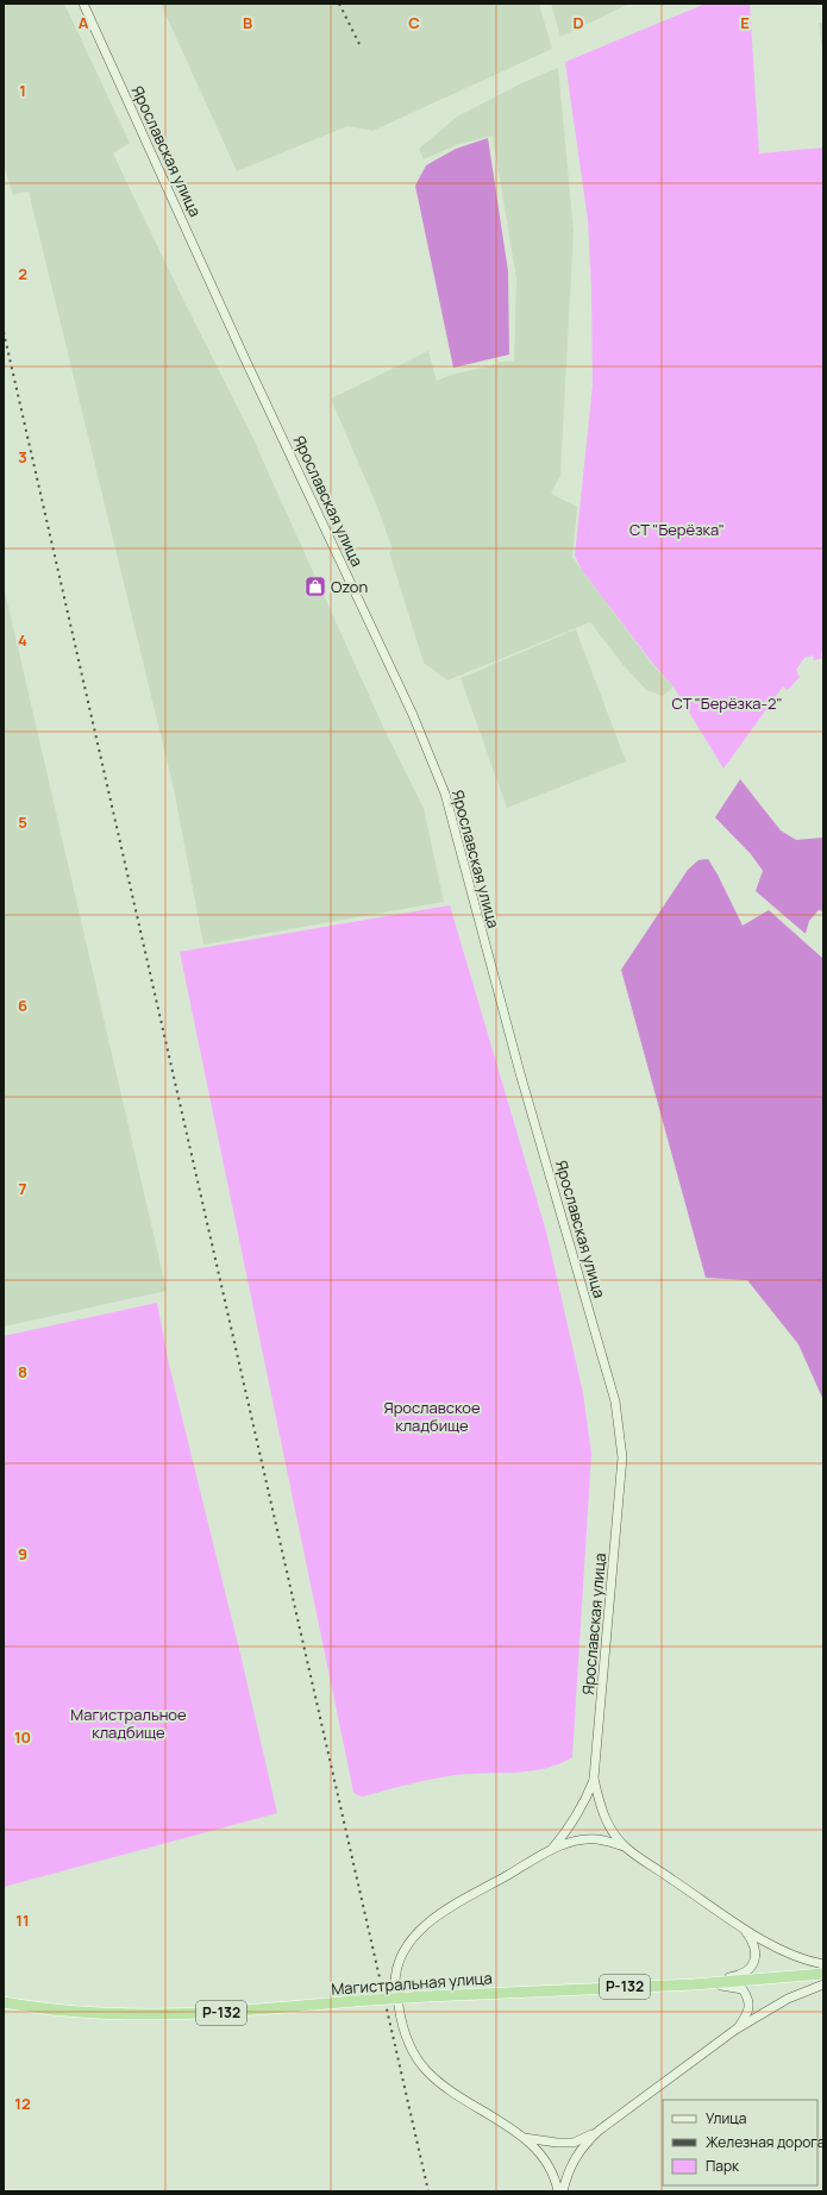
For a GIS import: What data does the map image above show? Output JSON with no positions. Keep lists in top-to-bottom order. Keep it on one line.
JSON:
{"streets":{"highway":["Магистральная улица","Р-132"],"main road":["Ярославская улица"]},"parks":["СТ \"Берёзка\"","СТ \"Берёзка-2\"","Ярославское кладбище","Магистральное кладбище"],"places":{"shop":["Ozon"]},"legend":["Улица","Железная дорога","Парк"],"grid":{"columns":["A","B","C","D","E"],"rows":["1","2","3","4","5","6","7","8","9","10","11","12"]}}
